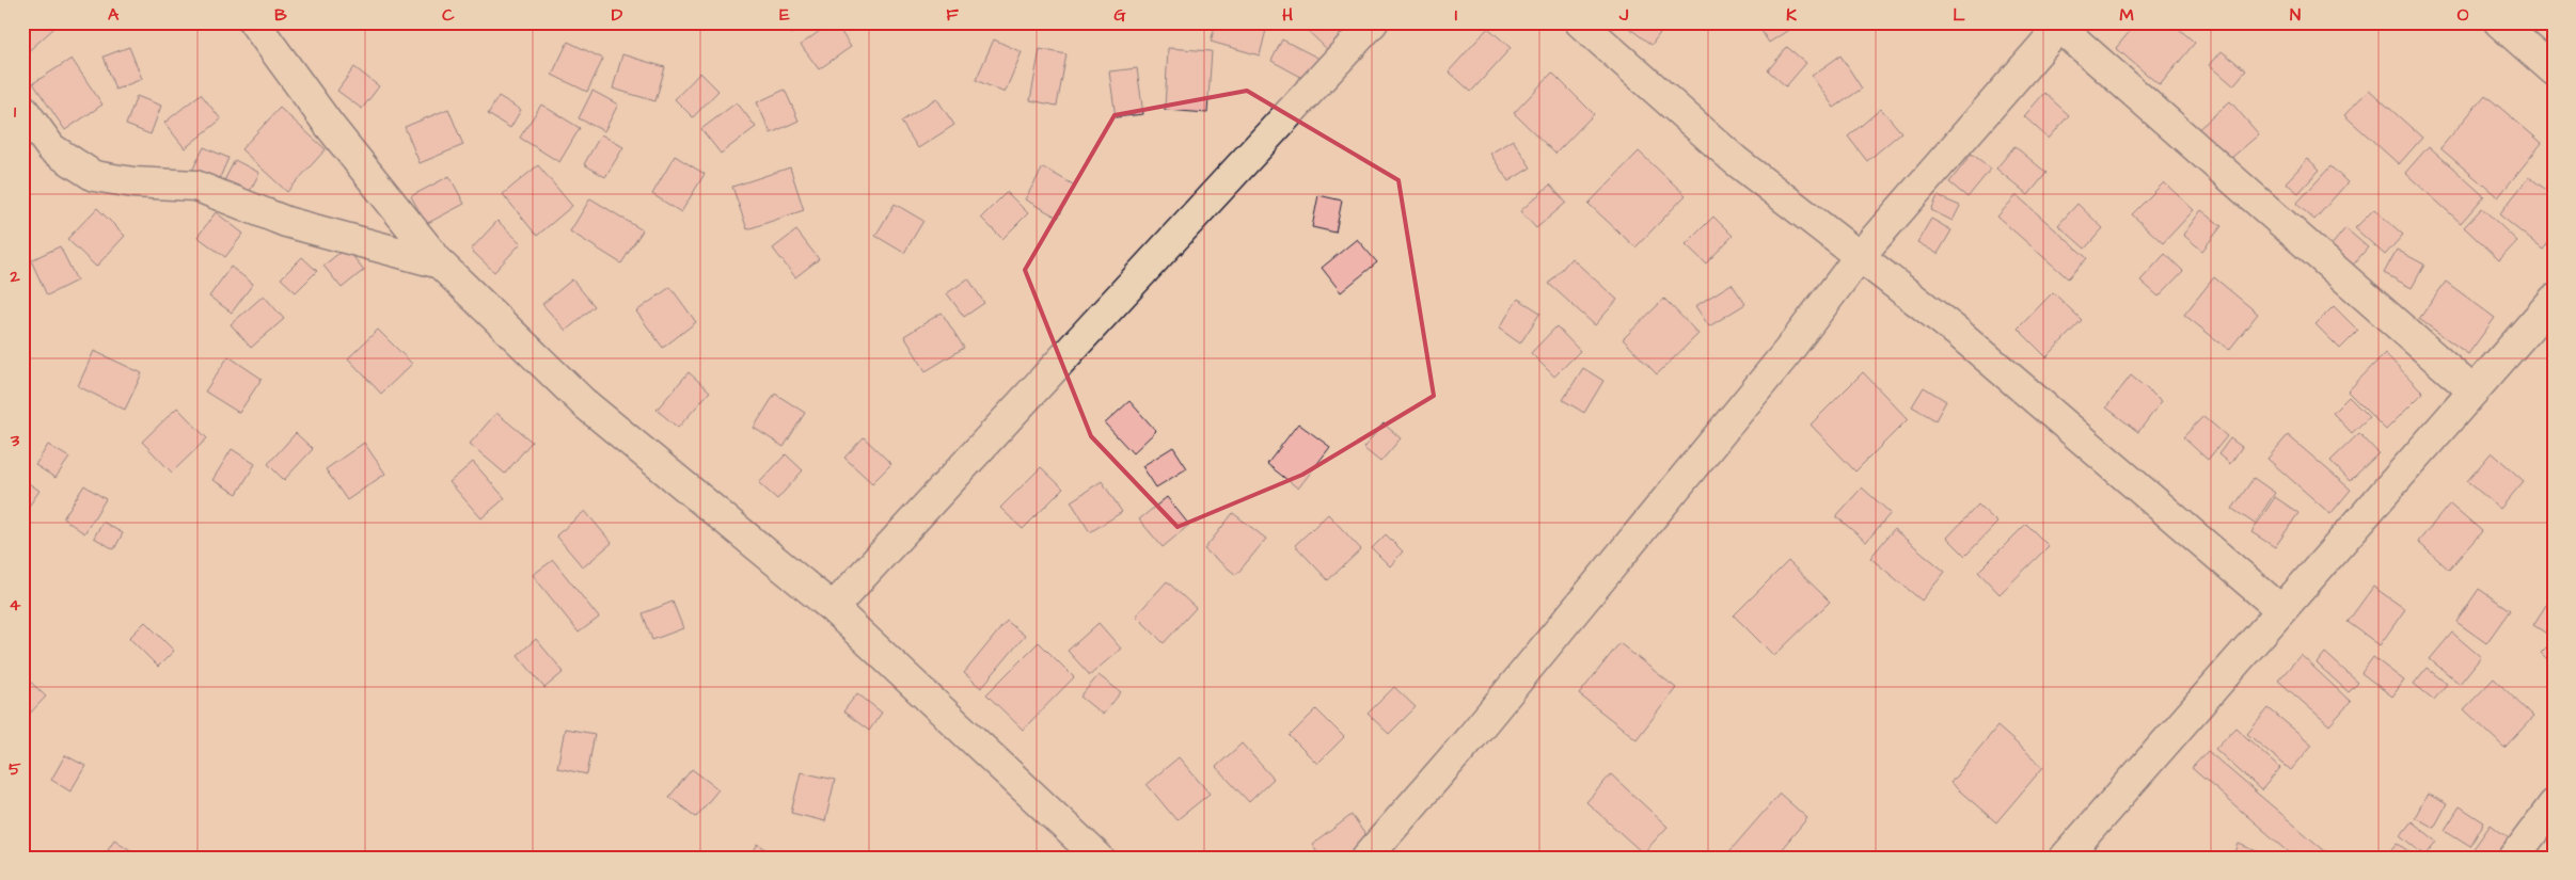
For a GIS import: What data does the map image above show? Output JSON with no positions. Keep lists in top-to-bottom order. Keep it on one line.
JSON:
{"grid":{"columns":["A","B","C","D","E","F","G","H","I","J","K","L","M","N","O"],"rows":["1","2","3","4","5"]}}
